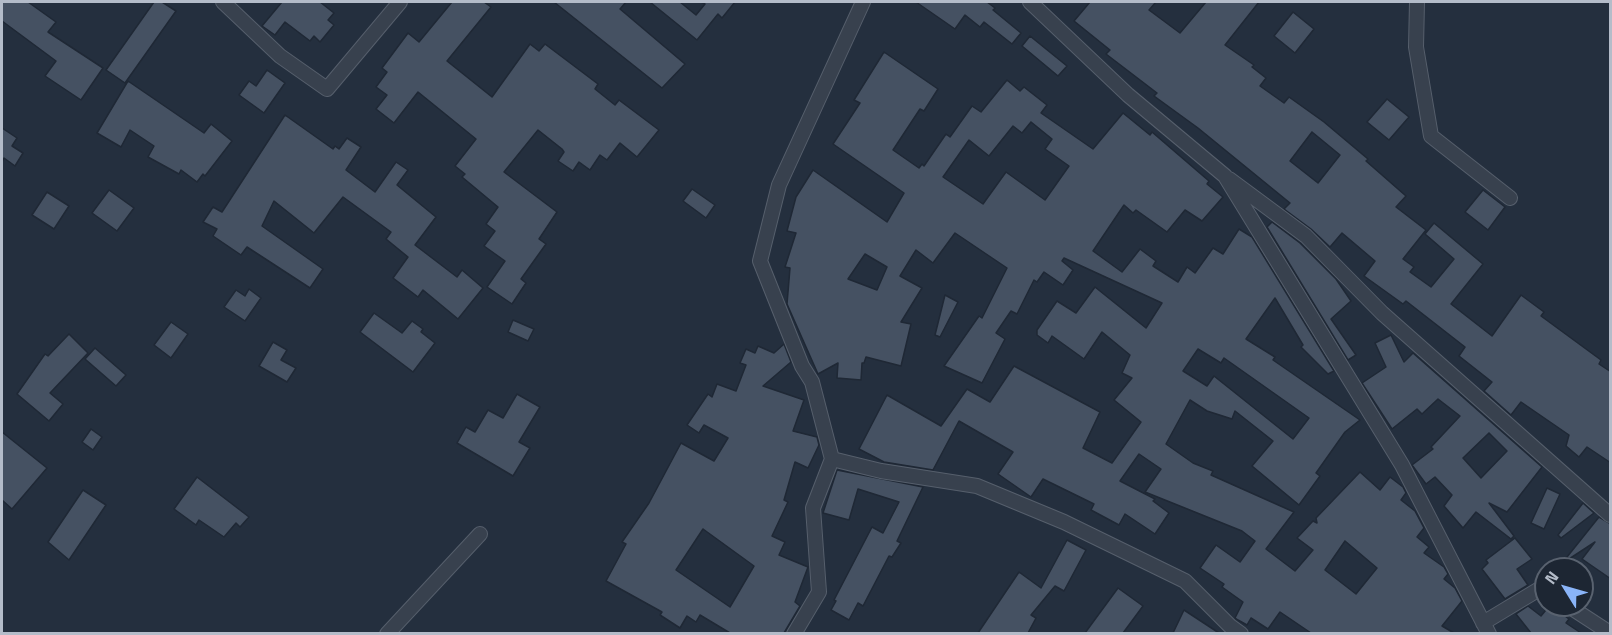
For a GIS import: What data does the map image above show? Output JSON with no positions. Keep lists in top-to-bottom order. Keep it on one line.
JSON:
{"north":"top left"}
